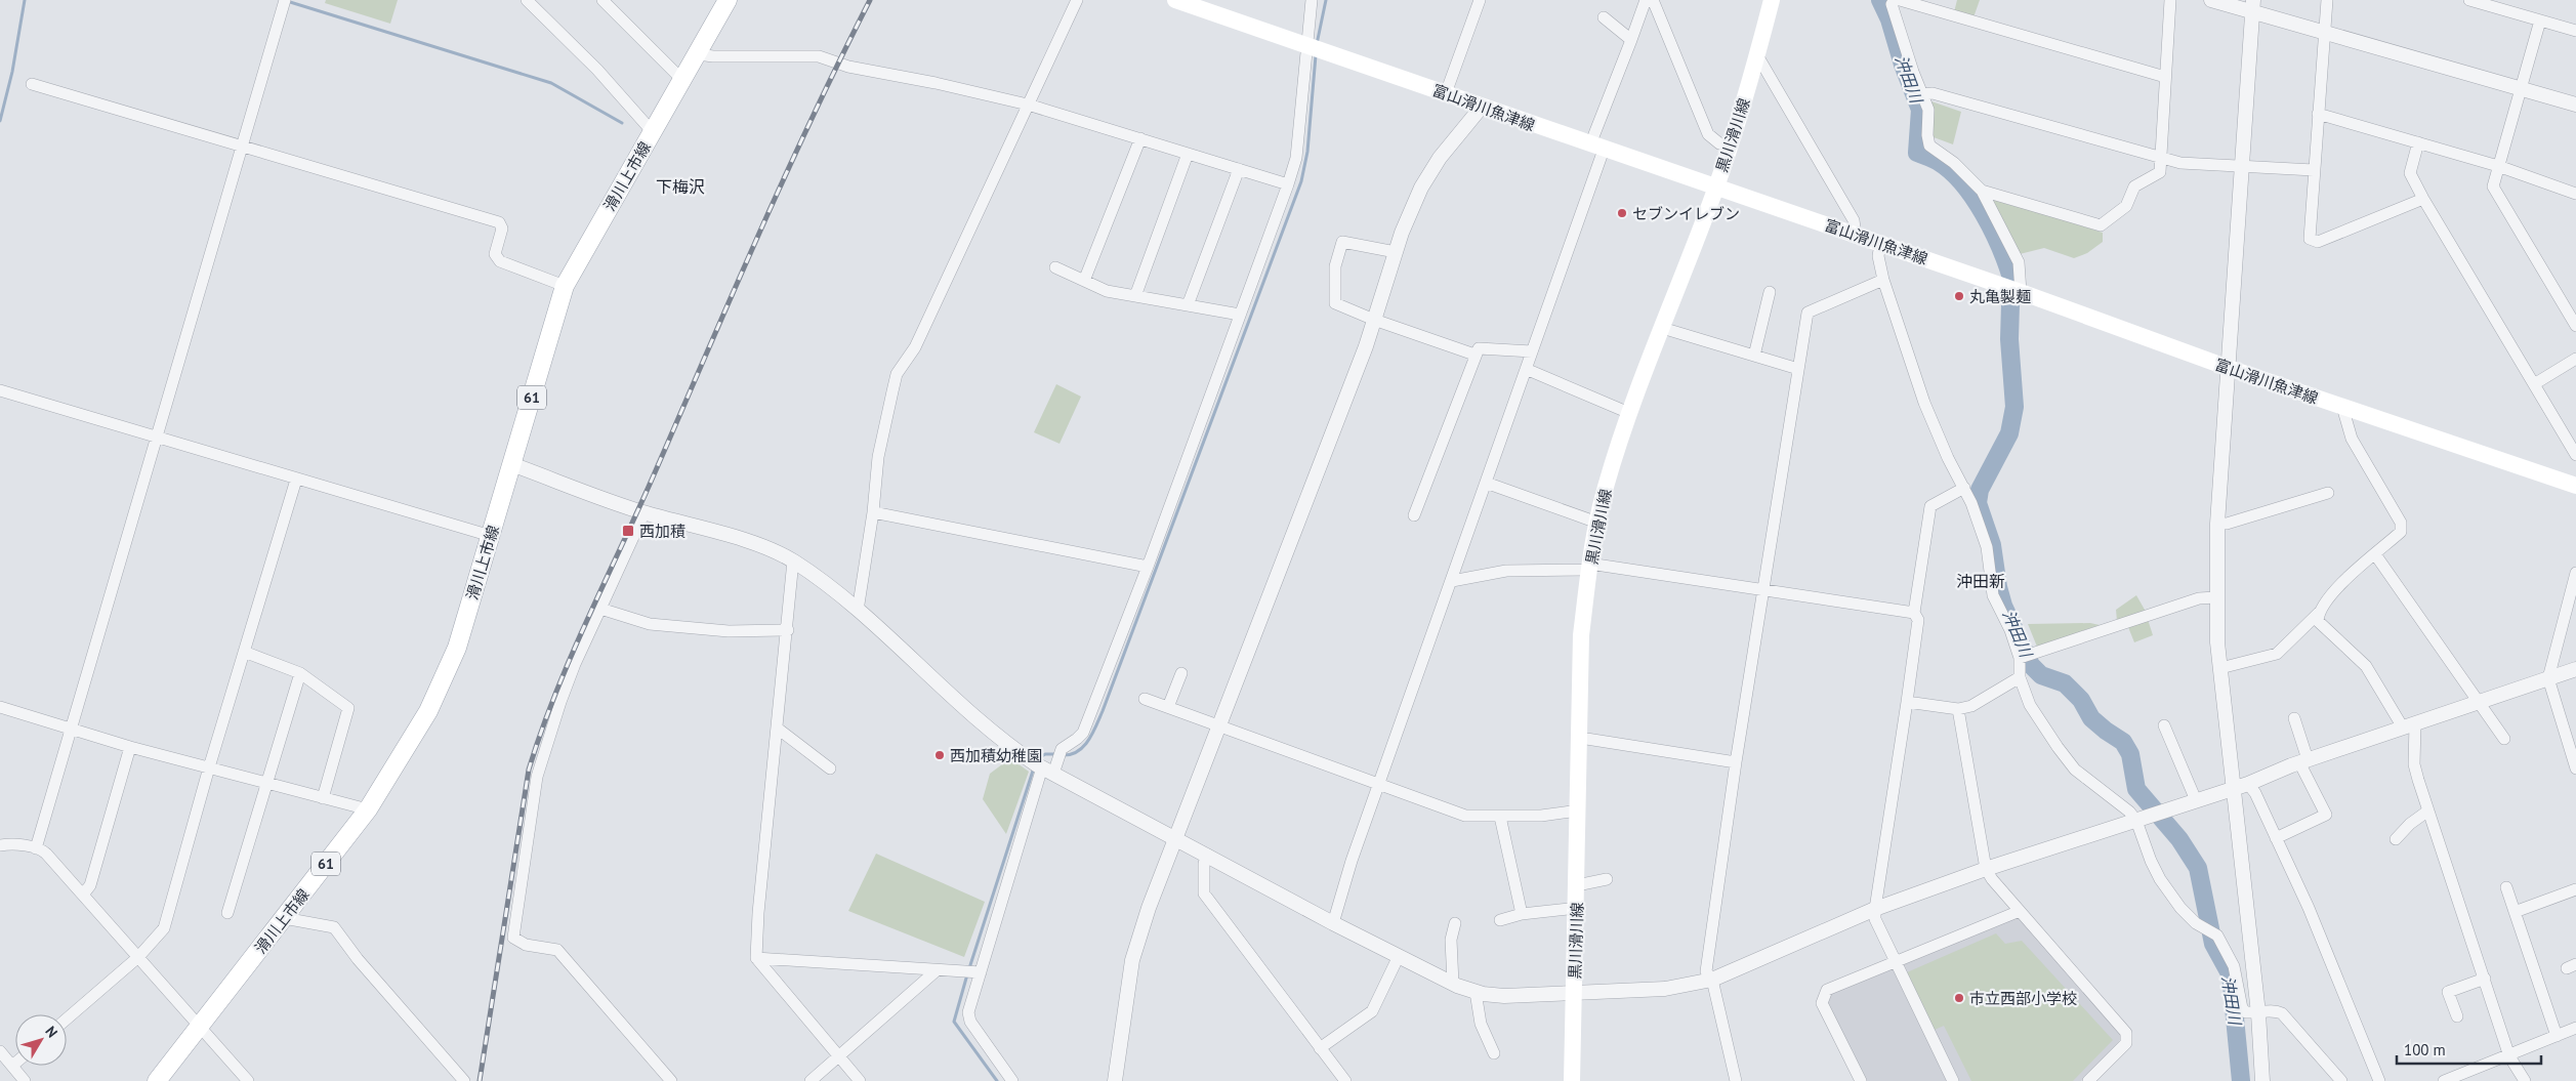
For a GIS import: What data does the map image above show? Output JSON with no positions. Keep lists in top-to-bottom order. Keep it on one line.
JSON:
{"streets":{"main road":["富山滑川魚津線","黒川滑川線","滑川上市線","61"]},"crossings":[["富山滑川魚津線","黒川滑川線"]],"districts":["下梅沢","沖田新"],"water":["沖田川"],"places":{"other":["セブンイレブン","丸亀製麺","西加積幼稚園","市立西部小学校"],"transit":["西加積"]},"scale_bar":"100 m","north":"top right"}
